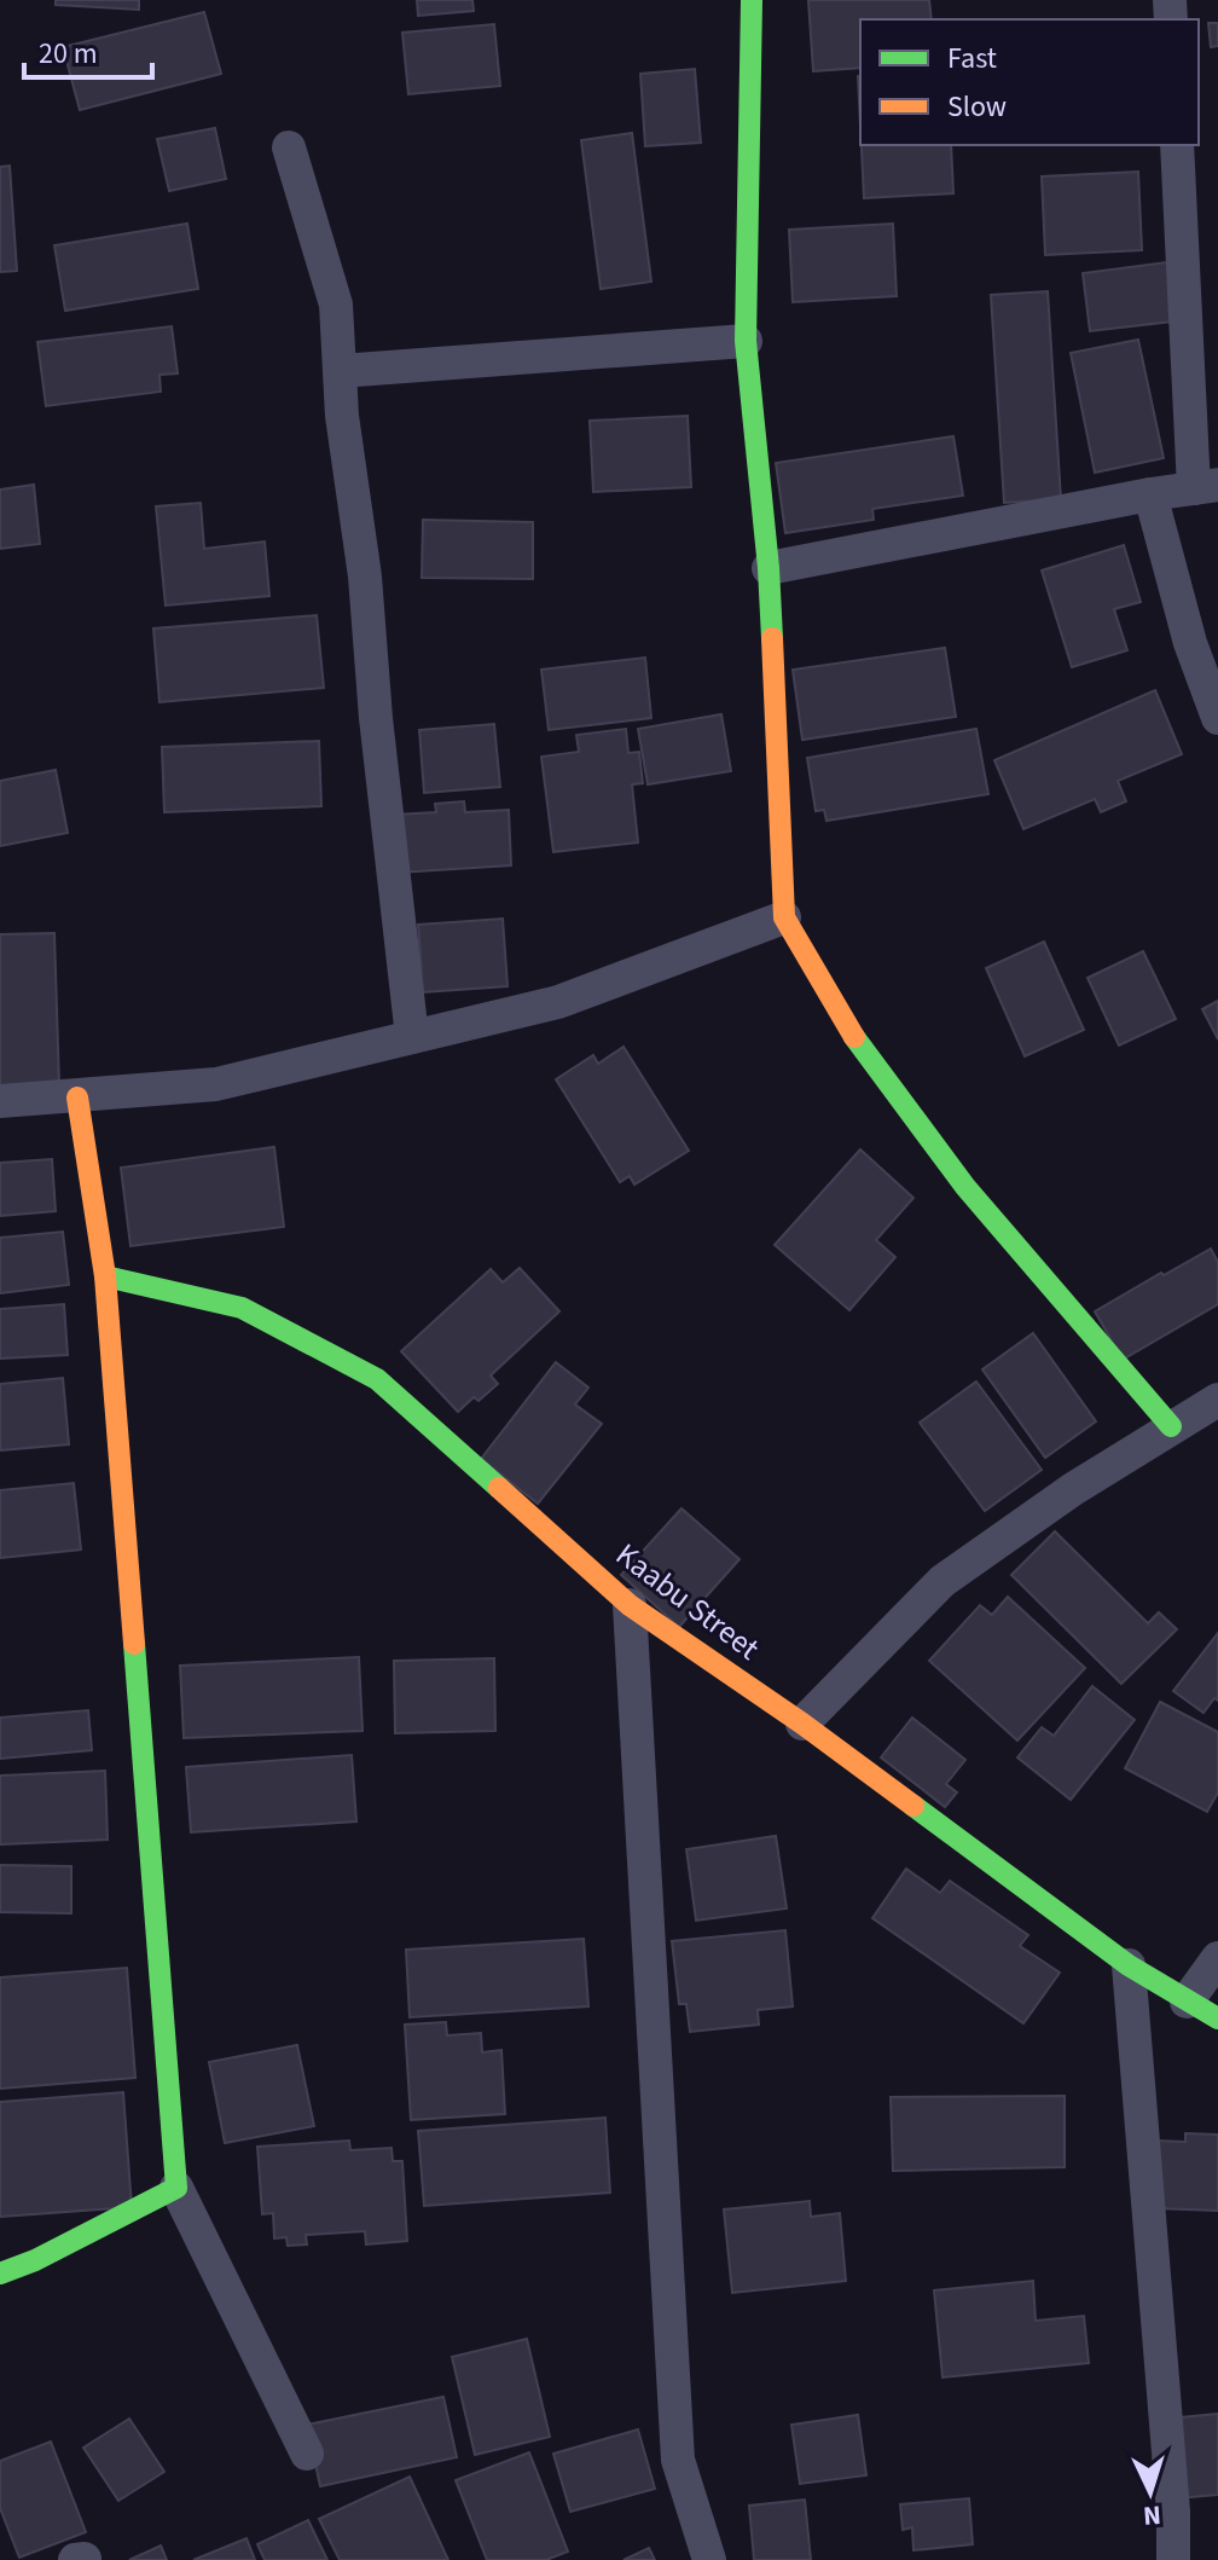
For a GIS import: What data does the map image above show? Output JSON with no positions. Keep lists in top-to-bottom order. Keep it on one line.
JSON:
{"streets":{"street":["Kaabu Street"]},"legend":["Fast","Slow"],"scale_bar":"20 m","north":"bottom"}
